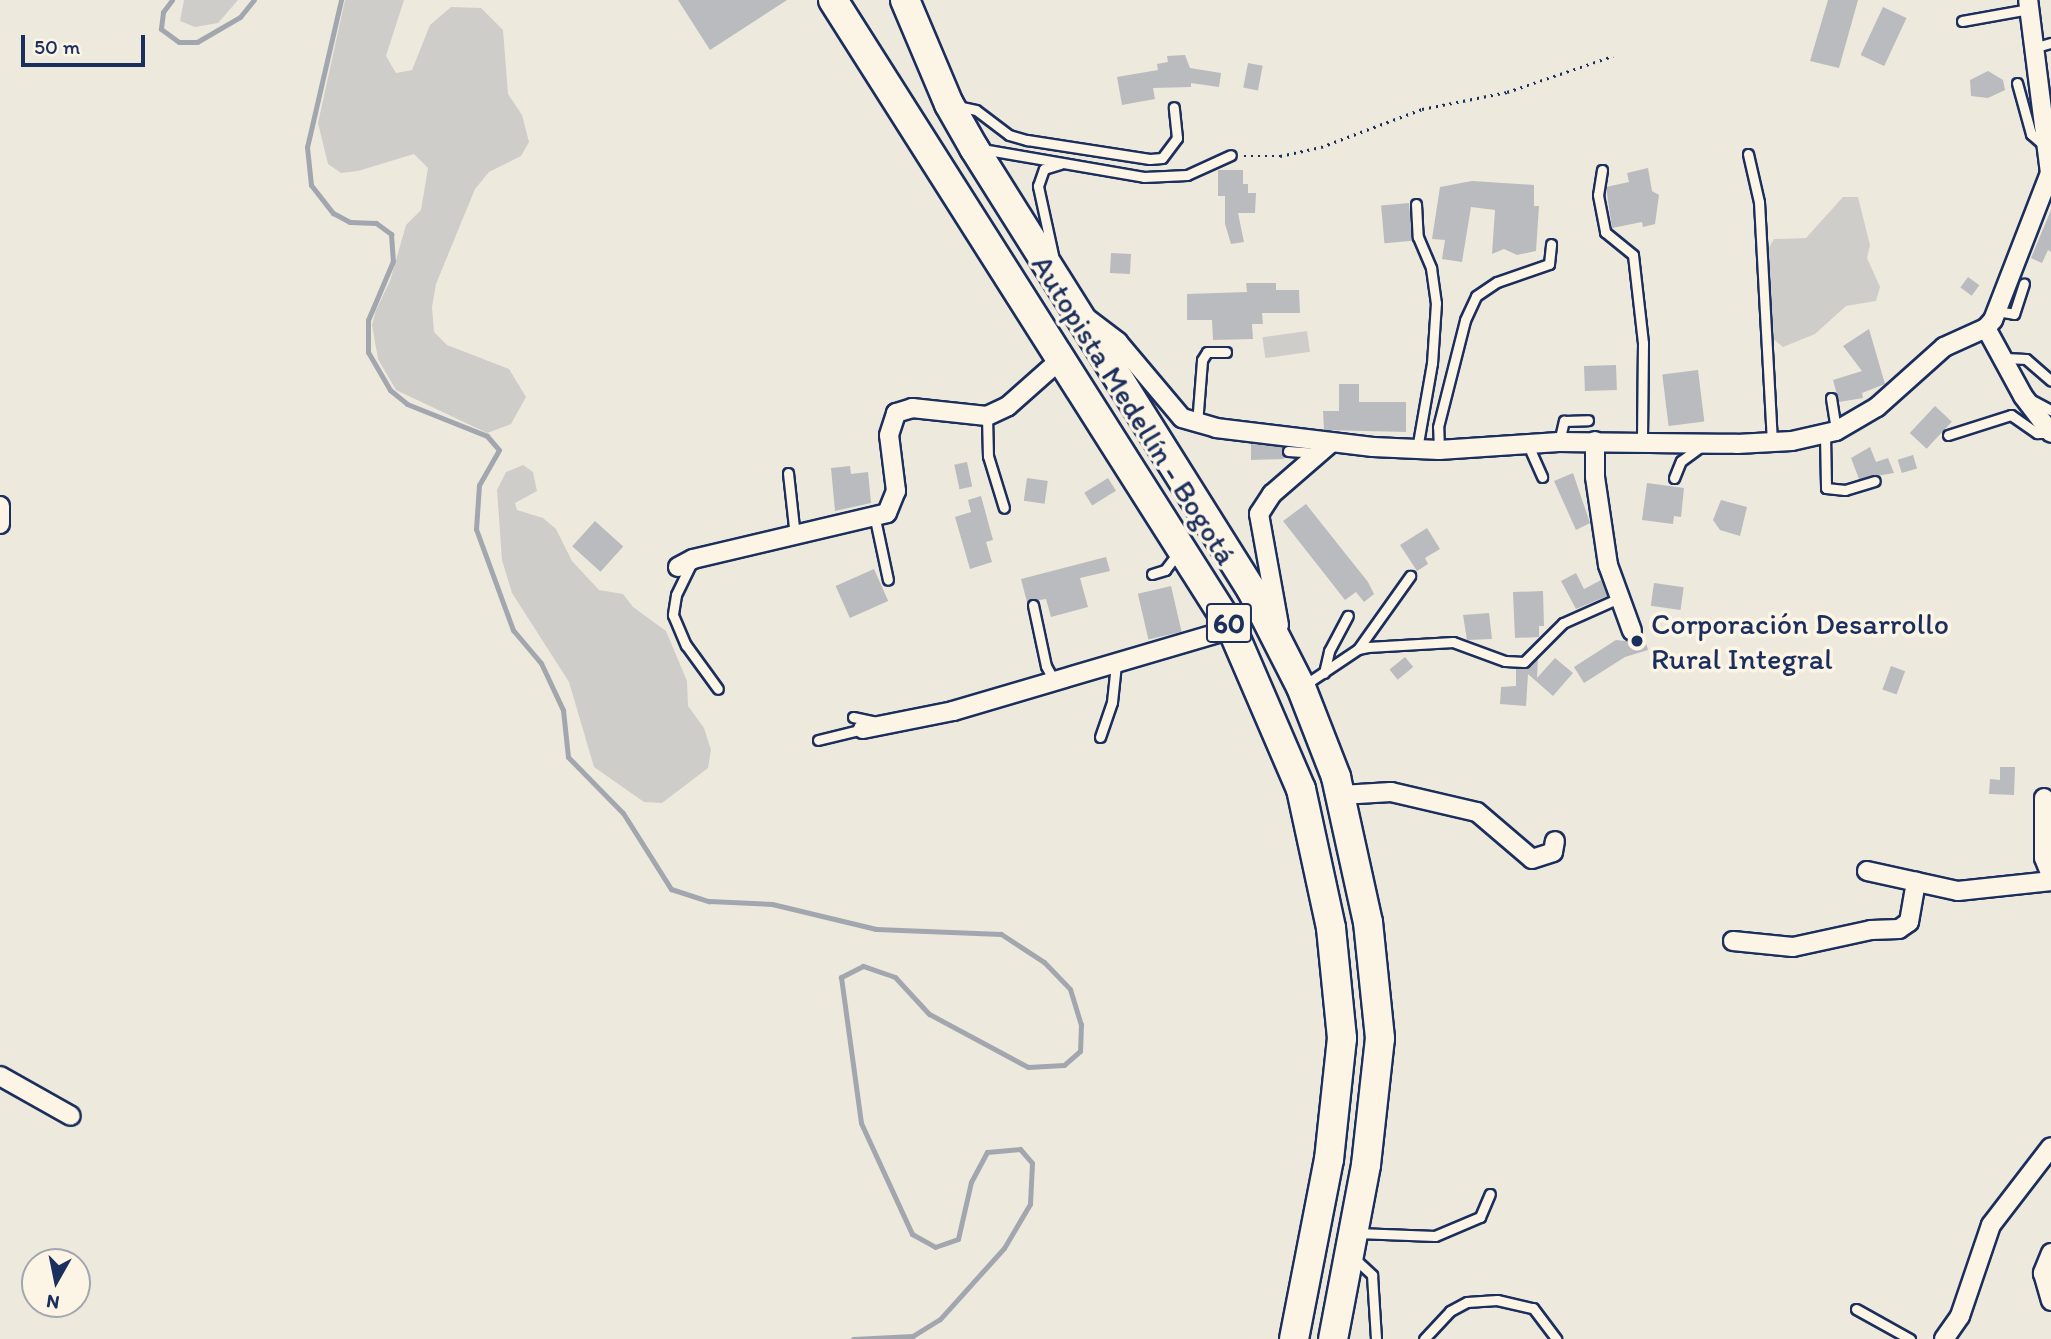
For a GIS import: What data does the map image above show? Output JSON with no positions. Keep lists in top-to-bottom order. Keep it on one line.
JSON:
{"streets":{"highway":["Autopista Medellín - Bogotá","60"]},"places":["Corporación Desarrollo Rural Integral"],"scale_bar":"50 m","north":"bottom"}
